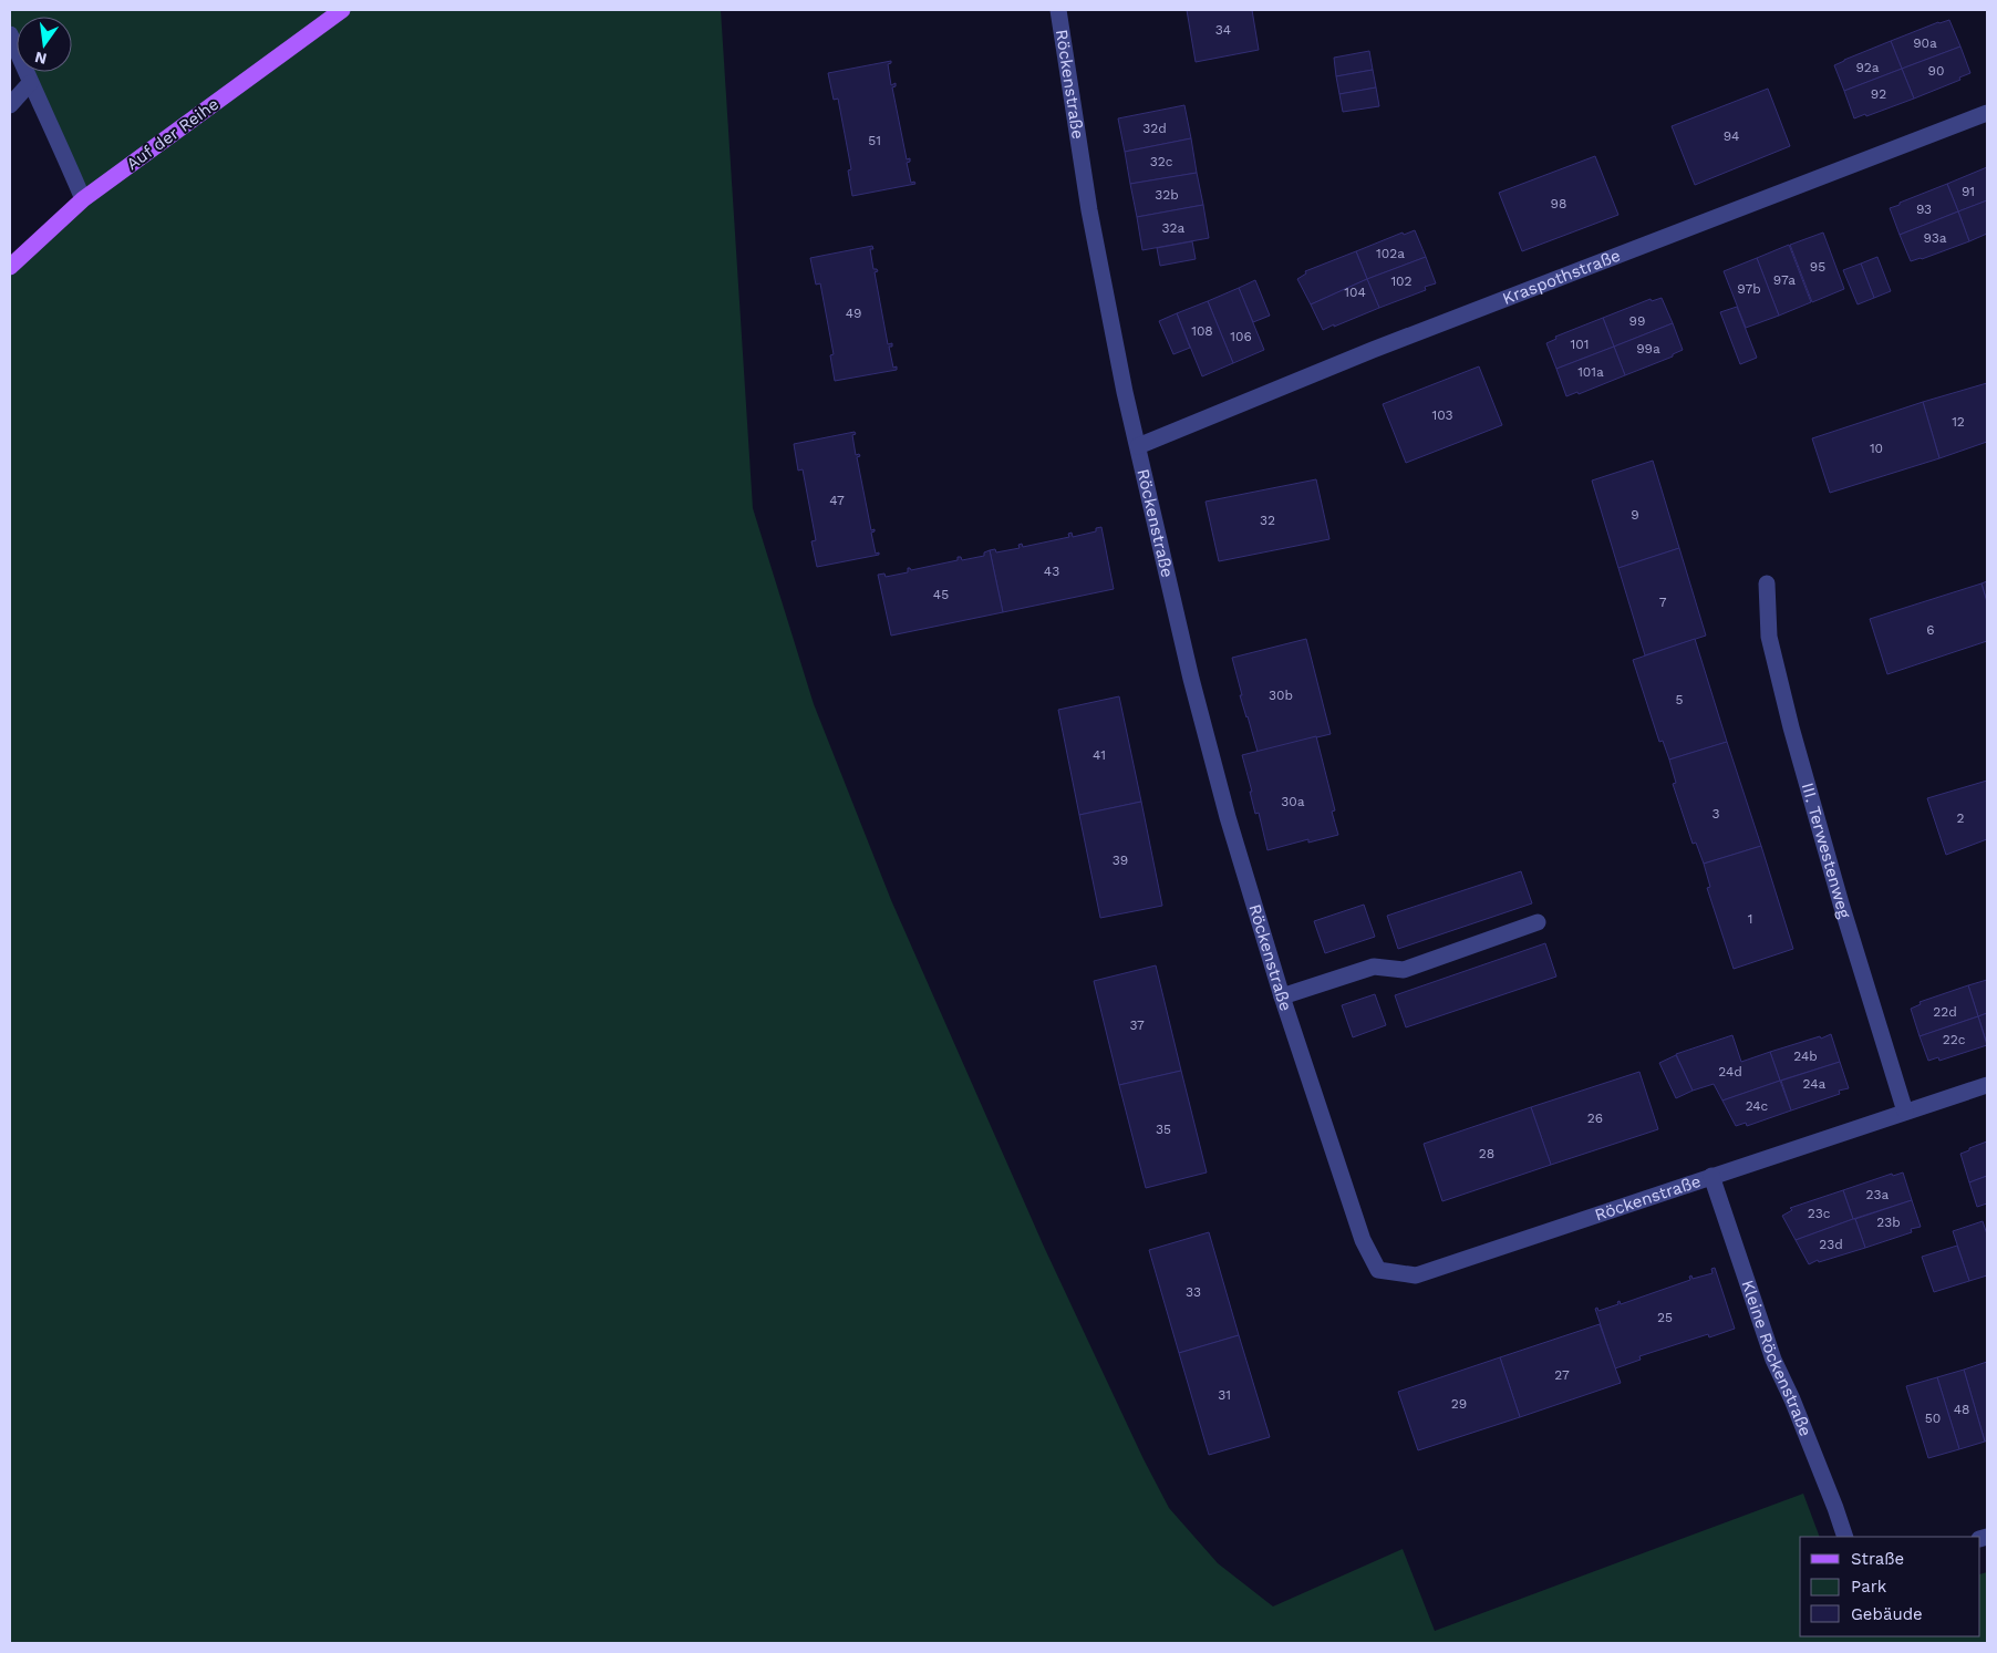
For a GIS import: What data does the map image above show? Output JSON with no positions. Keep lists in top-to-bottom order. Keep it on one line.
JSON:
{"streets":{"main road":["Auf der Reihe"],"street":["Röckenstraße","Kraspothstraße","III. Terwestenweg","Kleine Röckenstraße"]},"crossings":[["Röckenstraße","Kraspothstraße"],["Röckenstraße","III. Terwestenweg"],["Röckenstraße","Kleine Röckenstraße"]],"house_numbers":["34","90a","92a","90","92","32d","94","51","32c","91","32b","98","93","32a","93a","102a","95","97a","102","97b","104","49","99","108","106","101","99a","101a","103","12","10","47","9","32","43","45","7","6","30b","5","41","30a","3","2","39","1","22d","37","22c","24b","24d","24a","24c","26","35","28","23a","23c","23b","23d","33","25","27","31","29","48","50"],"legend":["Straße","Park","Gebäude"],"north":"bottom"}
